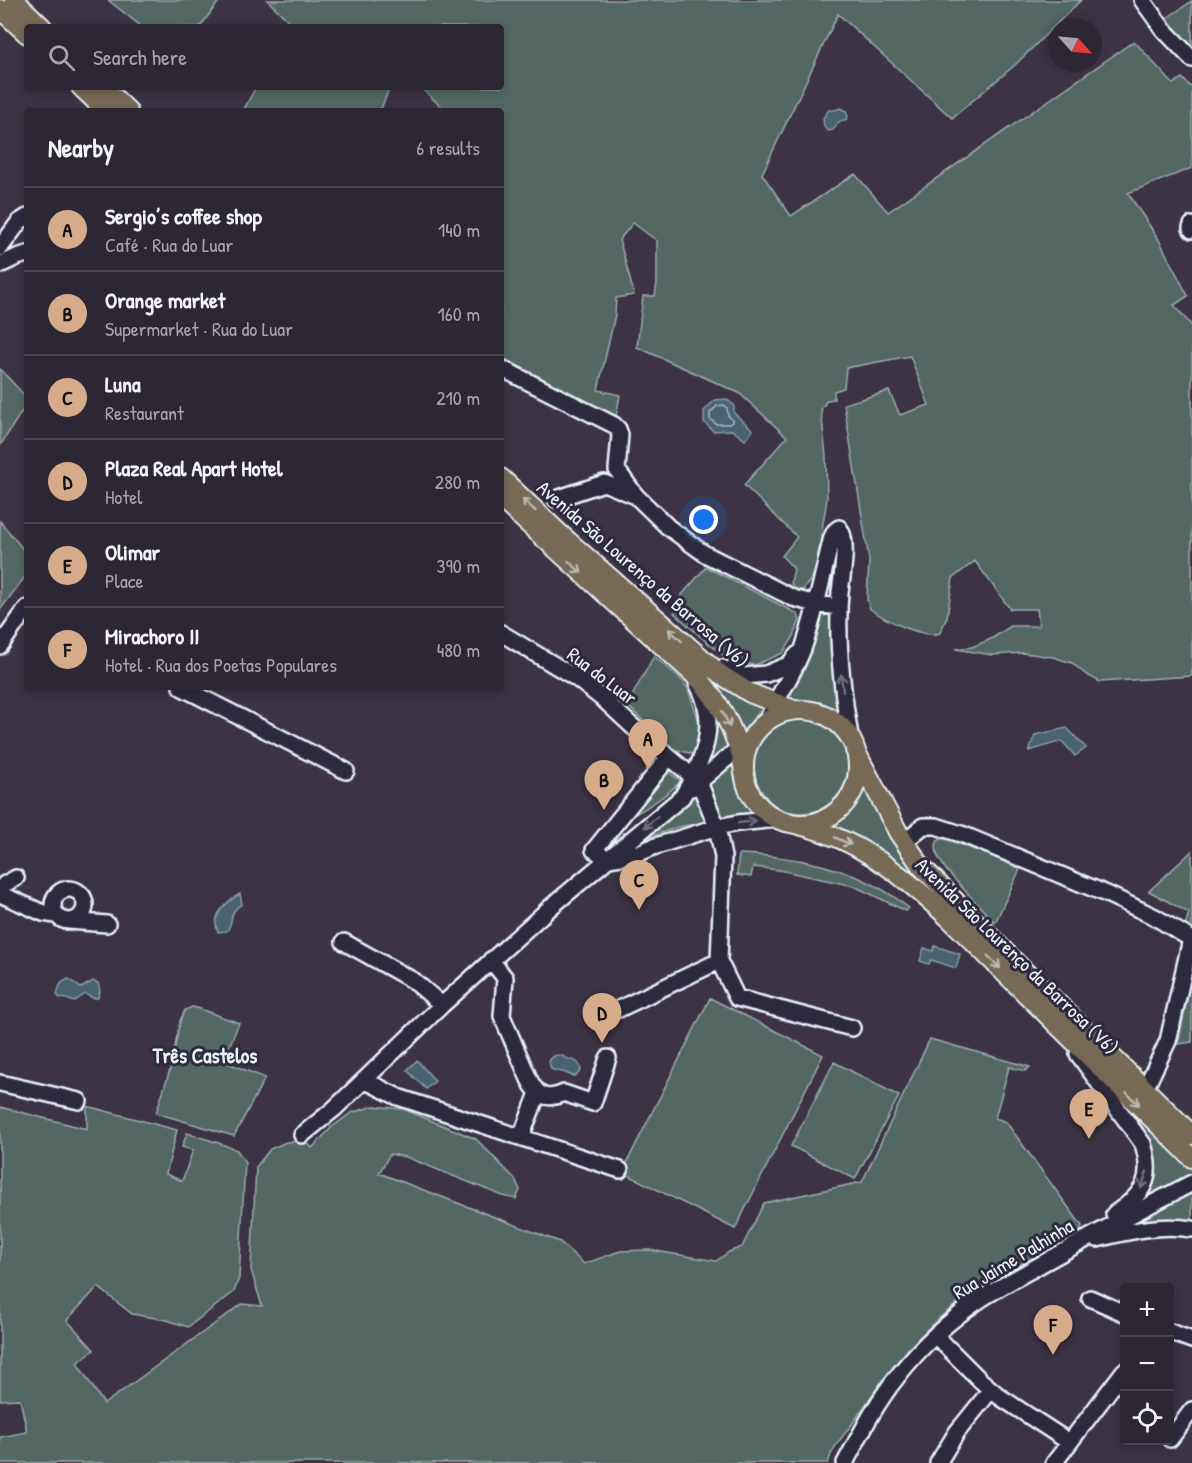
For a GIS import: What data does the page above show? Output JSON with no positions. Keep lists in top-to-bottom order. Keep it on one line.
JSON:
{"streets":{"main road":["Avenida São Lourenço da Barrosa (V6)"],"street":["Rua do Luar","Rua Jaime Palhinha"]},"districts":["Três Castelos"],"north":"bottom right","page":{"search":"Search here","heading":["Nearby","6 results"],"list":[{"mark":"A","name":"Sergio’s coffee shop","note":"Café · Rua do Luar","value":"140 m"},{"mark":"B","name":"Orange market","note":"Supermarket · Rua do Luar","value":"160 m"},{"mark":"C","name":"Luna","note":"Restaurant","value":"210 m"},{"mark":"D","name":"Plaza Real Apart Hotel","note":"Hotel","value":"280 m"},{"mark":"E","name":"Olimar","note":"Place","value":"390 m"},{"mark":"F","name":"Mirachoro II","note":"Hotel · Rua dos Poetas Populares","value":"480 m"}],"pins":["A","B","C","D","E","F"],"map_buttons":["+","−"]}}
